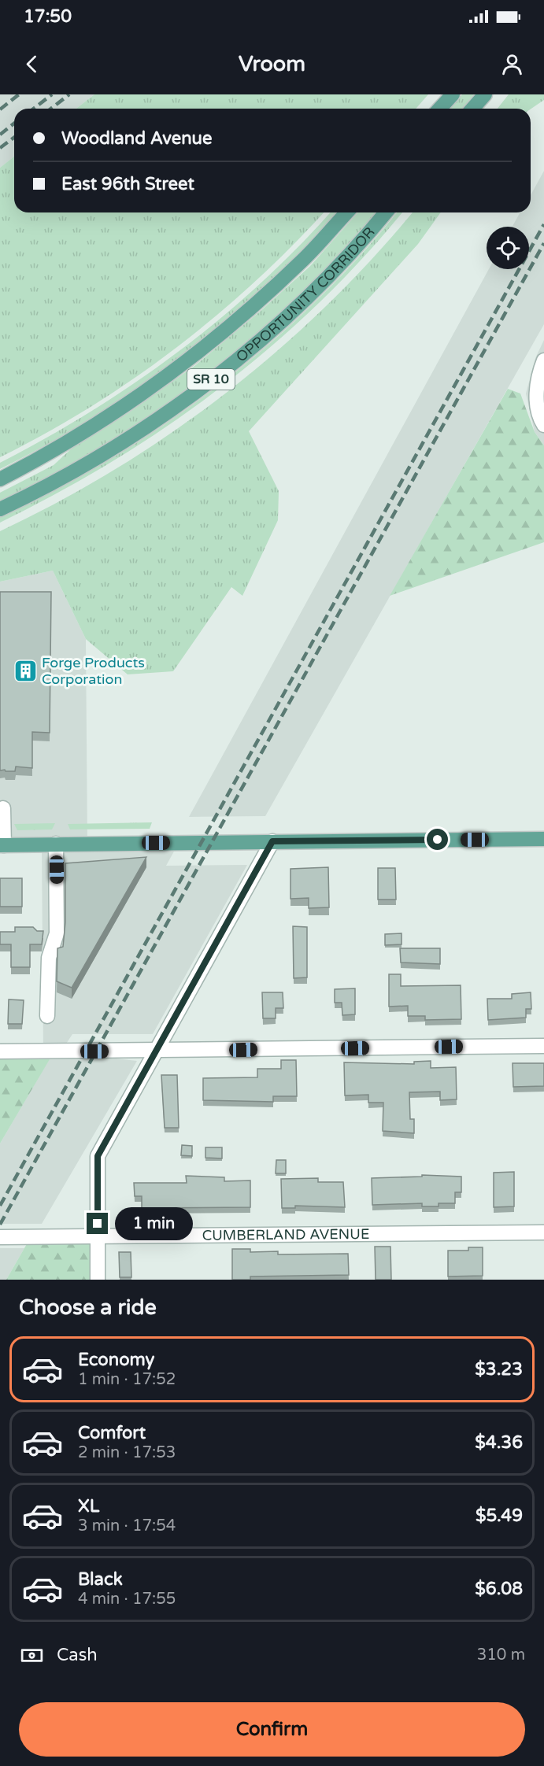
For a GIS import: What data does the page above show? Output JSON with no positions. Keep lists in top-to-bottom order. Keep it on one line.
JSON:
{"streets":{"main road":["OPPORTUNITY CORRIDOR","SR 10"],"street":["CUMBERLAND AVENUE"]},"places":{"building":["Forge Products Corporation"]},"page":{"status":"17:50","header":"Vroom","banner":["Woodland Avenue","East 96th Street"],"bubble":"1 min","heading":"Choose a ride","list":[{"name":"Economy","note":"1 min · 17:52","value":"$3.23"},{"name":"Comfort","note":"2 min · 17:53","value":"$4.36"},{"name":"XL","note":"3 min · 17:54","value":"$5.49"},{"name":"Black","note":"4 min · 17:55","value":"$6.08"}],"pay":["Cash","310 m"],"buttons":"Confirm"}}
